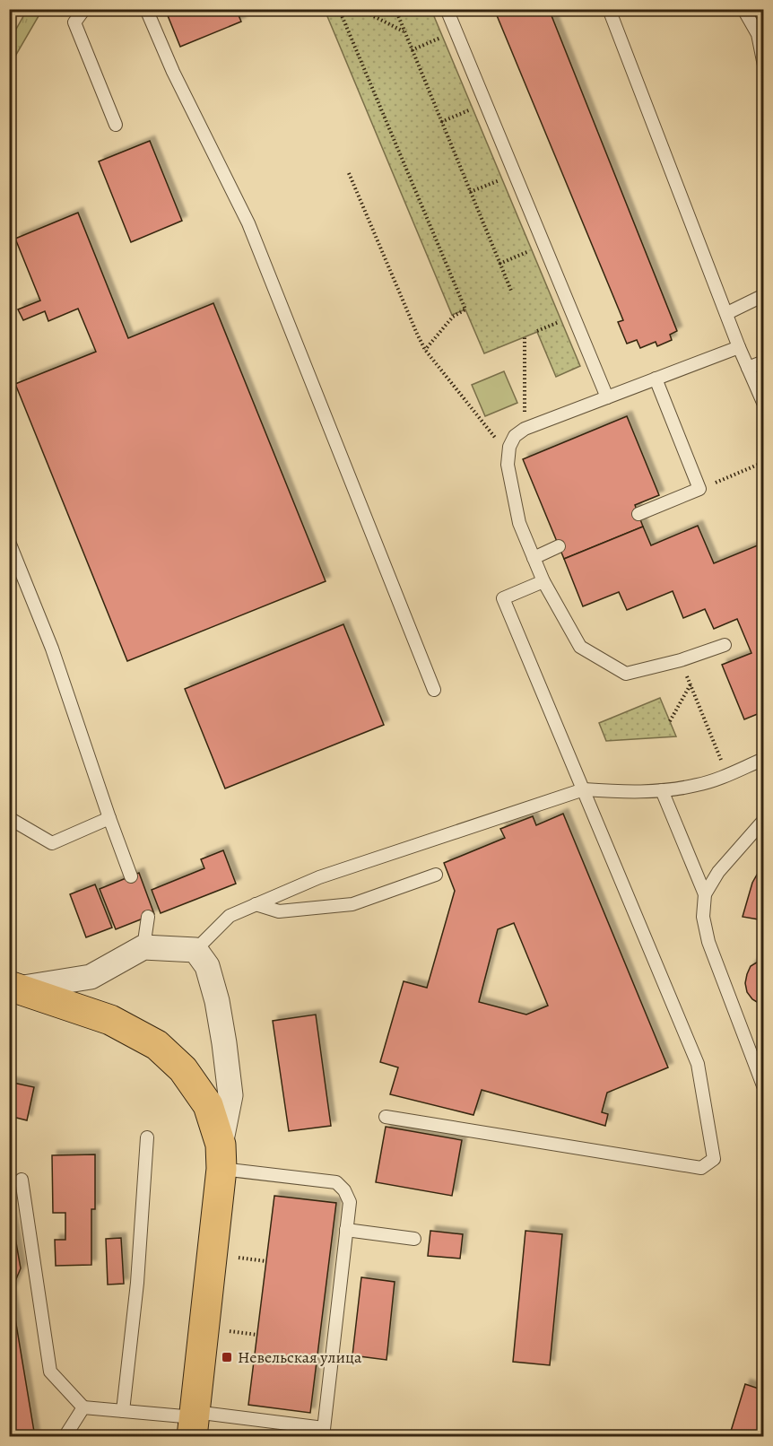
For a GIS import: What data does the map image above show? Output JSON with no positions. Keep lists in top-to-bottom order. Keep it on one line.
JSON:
{"places":{"transit":["Невельская улица"]}}
